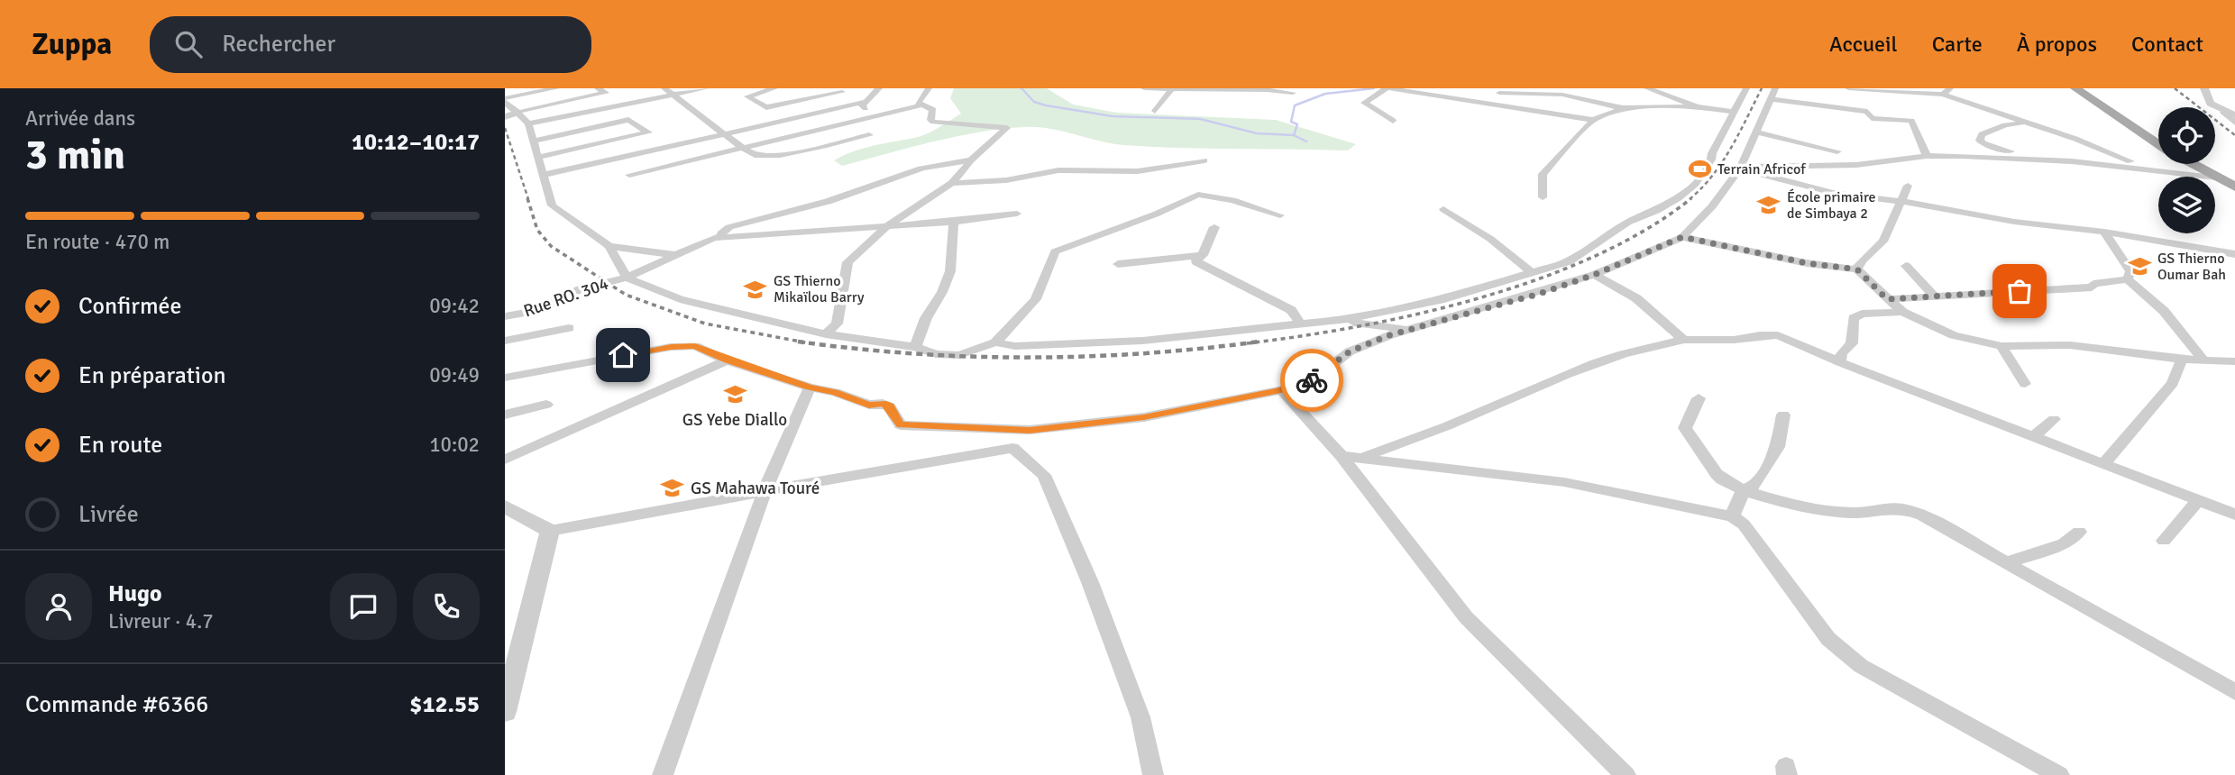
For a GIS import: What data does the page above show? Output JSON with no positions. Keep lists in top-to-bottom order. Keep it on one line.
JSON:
{"streets":{"street":["Rue RO. 304"]},"places":{"sports":["Terrain Africof"],"school or university":["École primaire de Simbaya 2","GS Thierno Oumar Bah","GS Thierno Mikaïlou Barry","GS Yebe Diallo","GS Mahawa Touré"]},"page":{"header":"Zuppa","search":"Rechercher","nav":["Accueil","Carte","À propos","Contact"],"heading":["3 min","Arrivée dans","10:12–10:17"],"panel":["Hugo","Livreur · 4.7","Commande #6366","$12.55"],"bar":"En route · 470 m","list":[["Confirmée","09:42"],["En préparation","09:49"],["En route","10:02"],"Livrée"]}}
